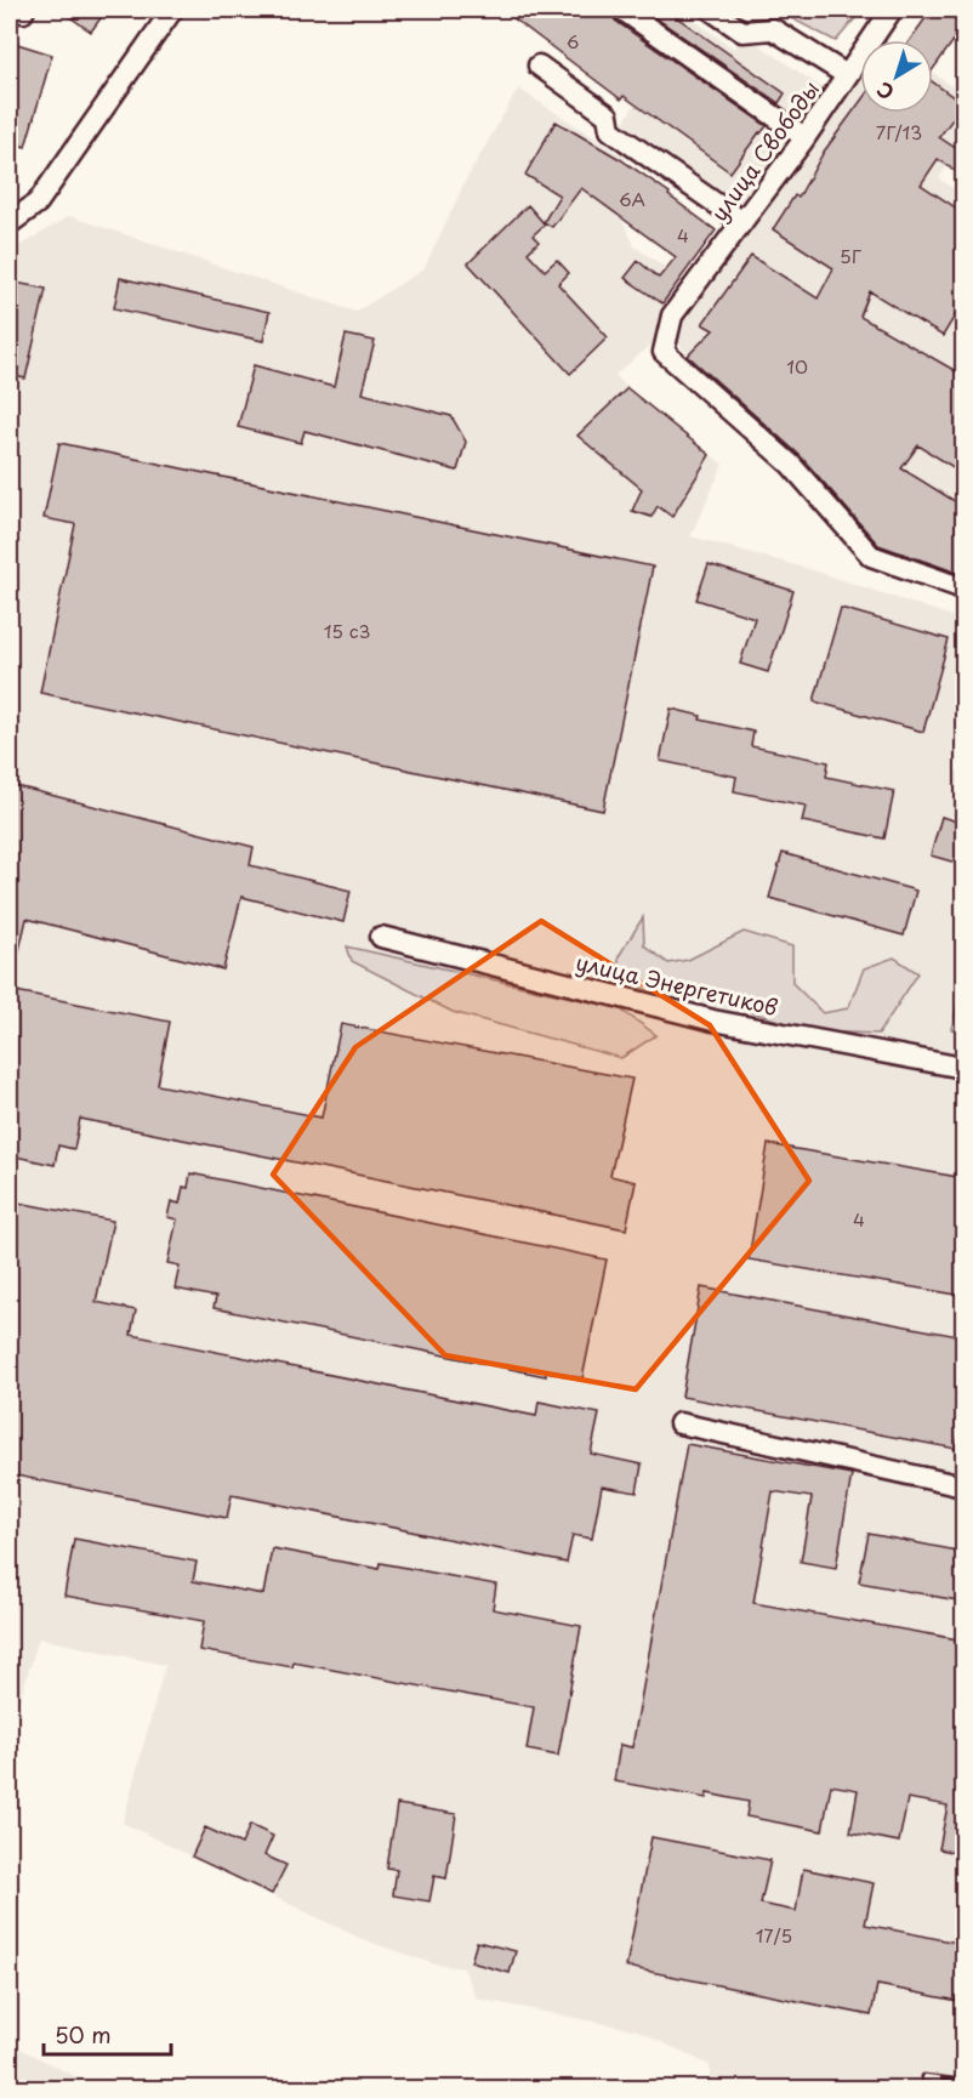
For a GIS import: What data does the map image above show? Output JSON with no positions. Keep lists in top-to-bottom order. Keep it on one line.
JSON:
{"streets":{"street":["улица Свободы","улица Энергетиков"]},"house_numbers":["6","7Г/13","6А","4","5Г","10","15 с3","4","17/5"],"scale_bar":"50 m","north":"bottom left"}
